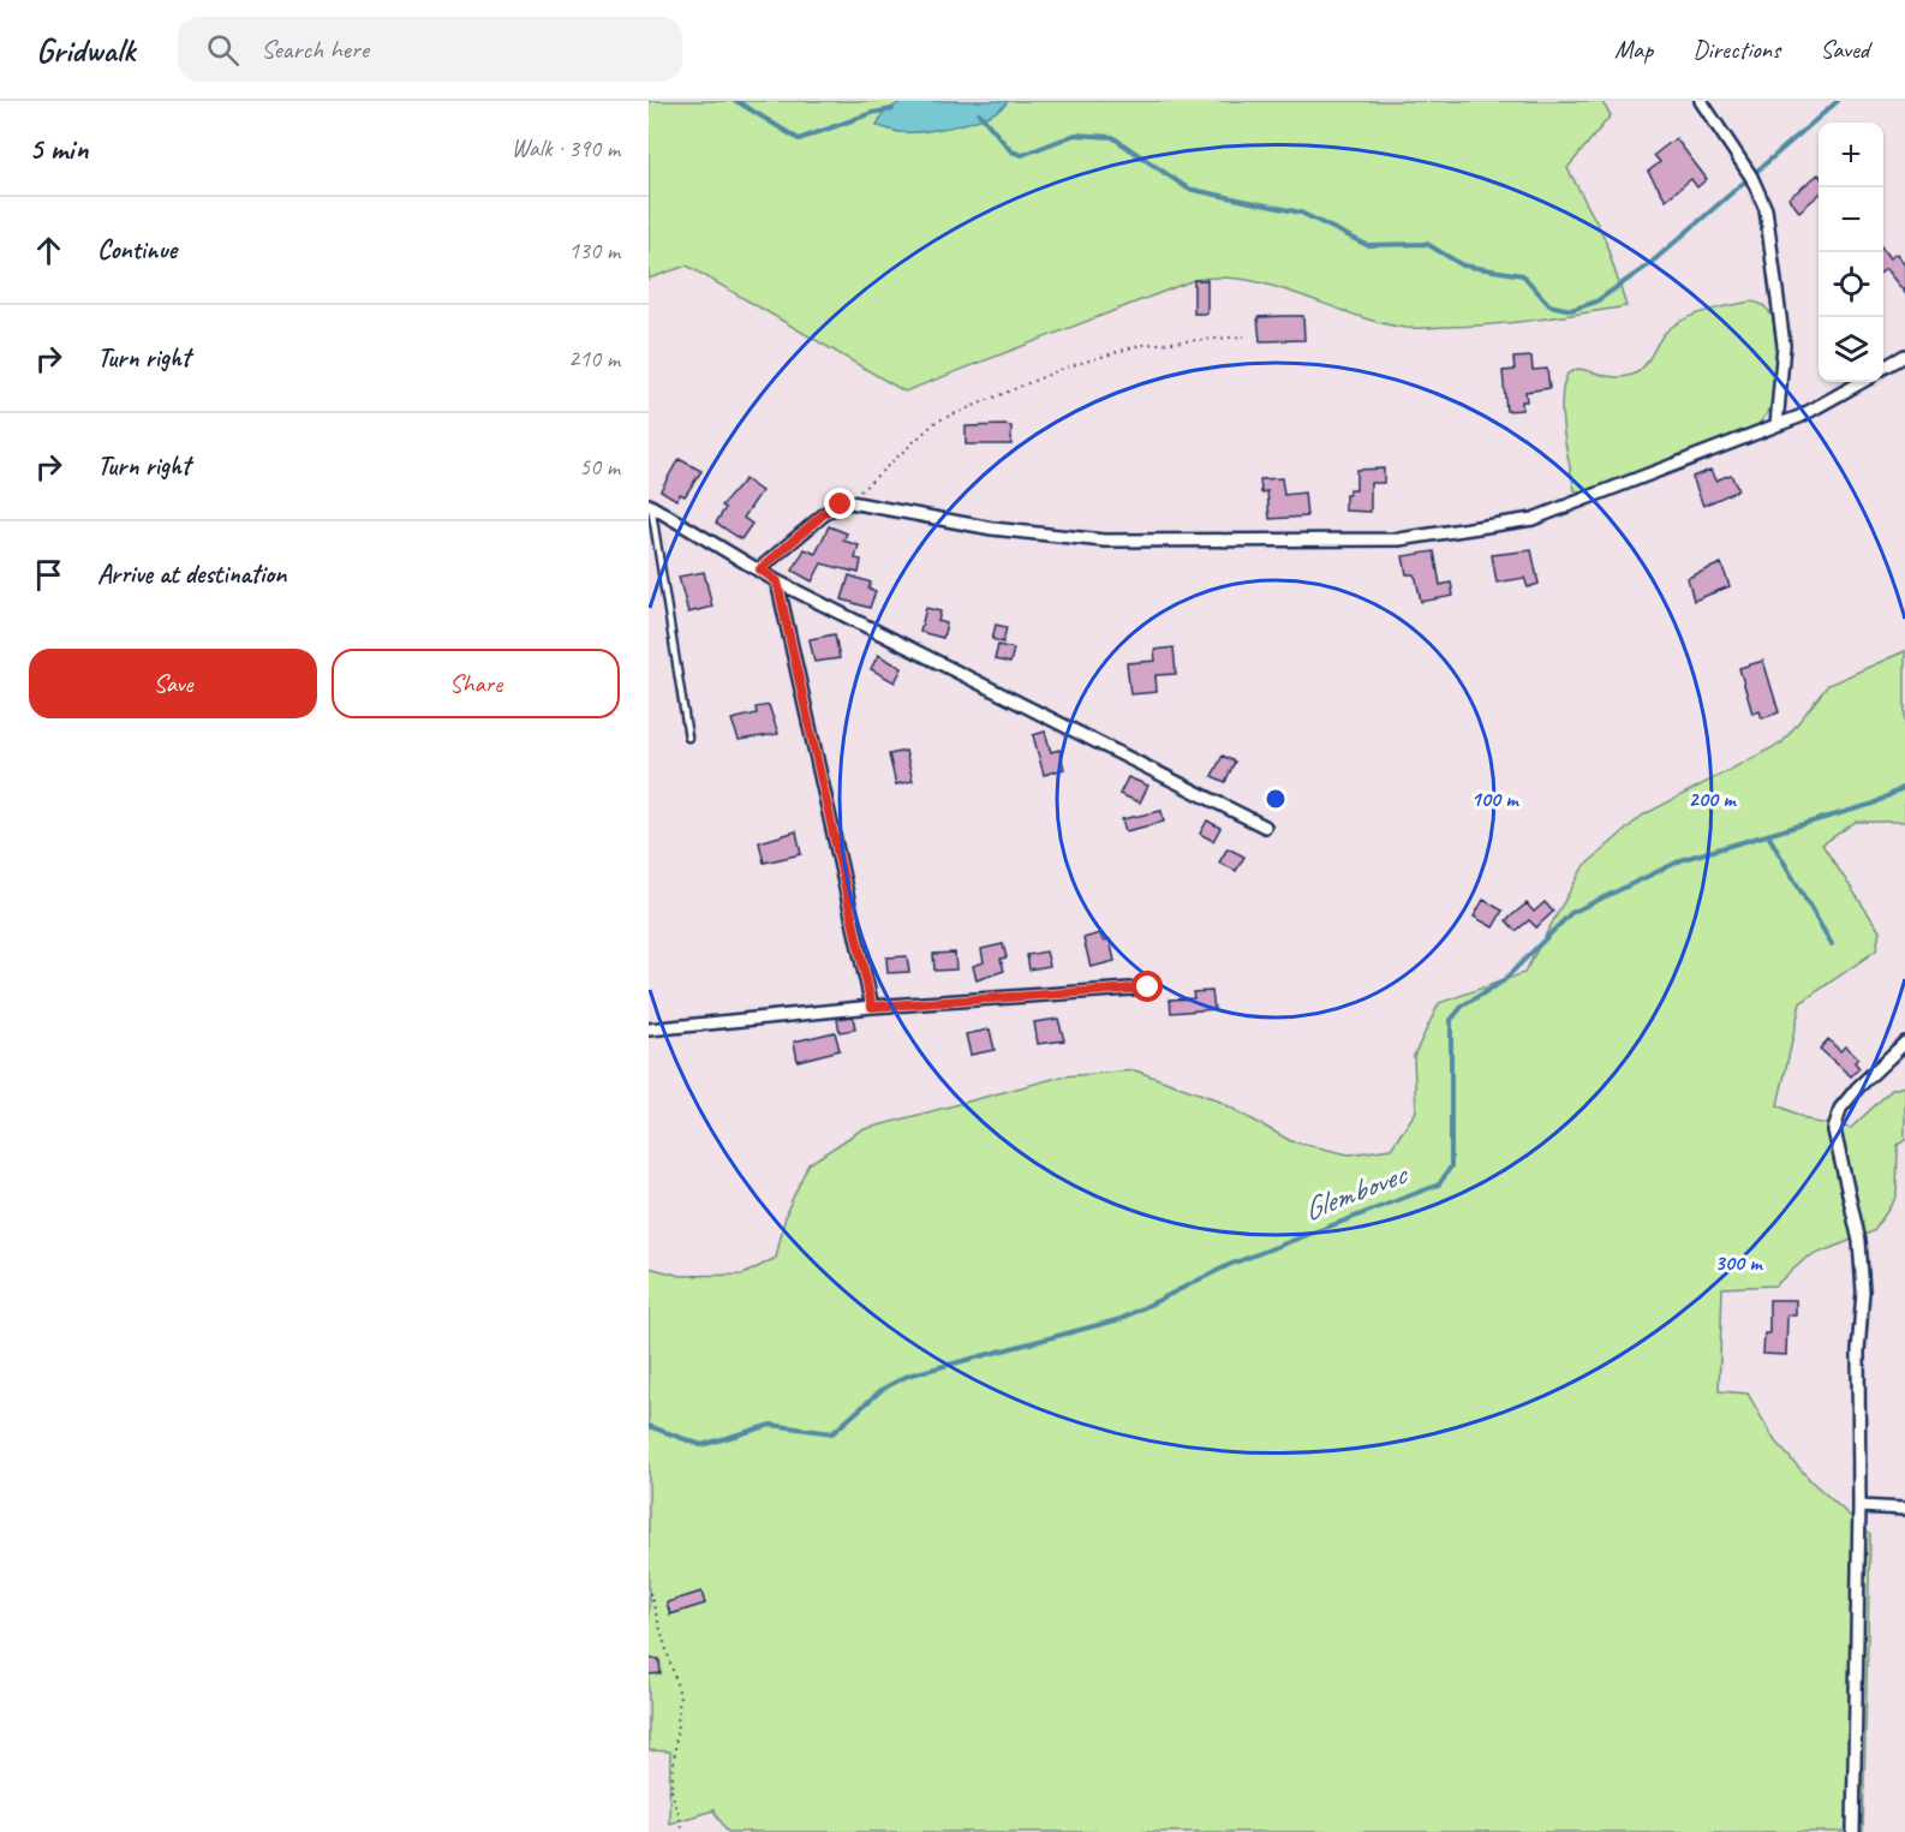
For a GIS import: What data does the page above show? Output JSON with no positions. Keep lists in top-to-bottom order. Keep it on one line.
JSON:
{"water":["Glembovec"],"page":{"header":"Gridwalk","search":"Search here","nav":["Map","Directions","Saved"],"heading":["5 min","Walk · 390 m"],"map_buttons":["+","−"],"list":[["Continue","130 m"],["Turn right","210 m"],["Turn right","50 m"],"Arrive at destination"],"buttons":["Save","Share"]},"rings":["100 m","200 m","300 m"]}
